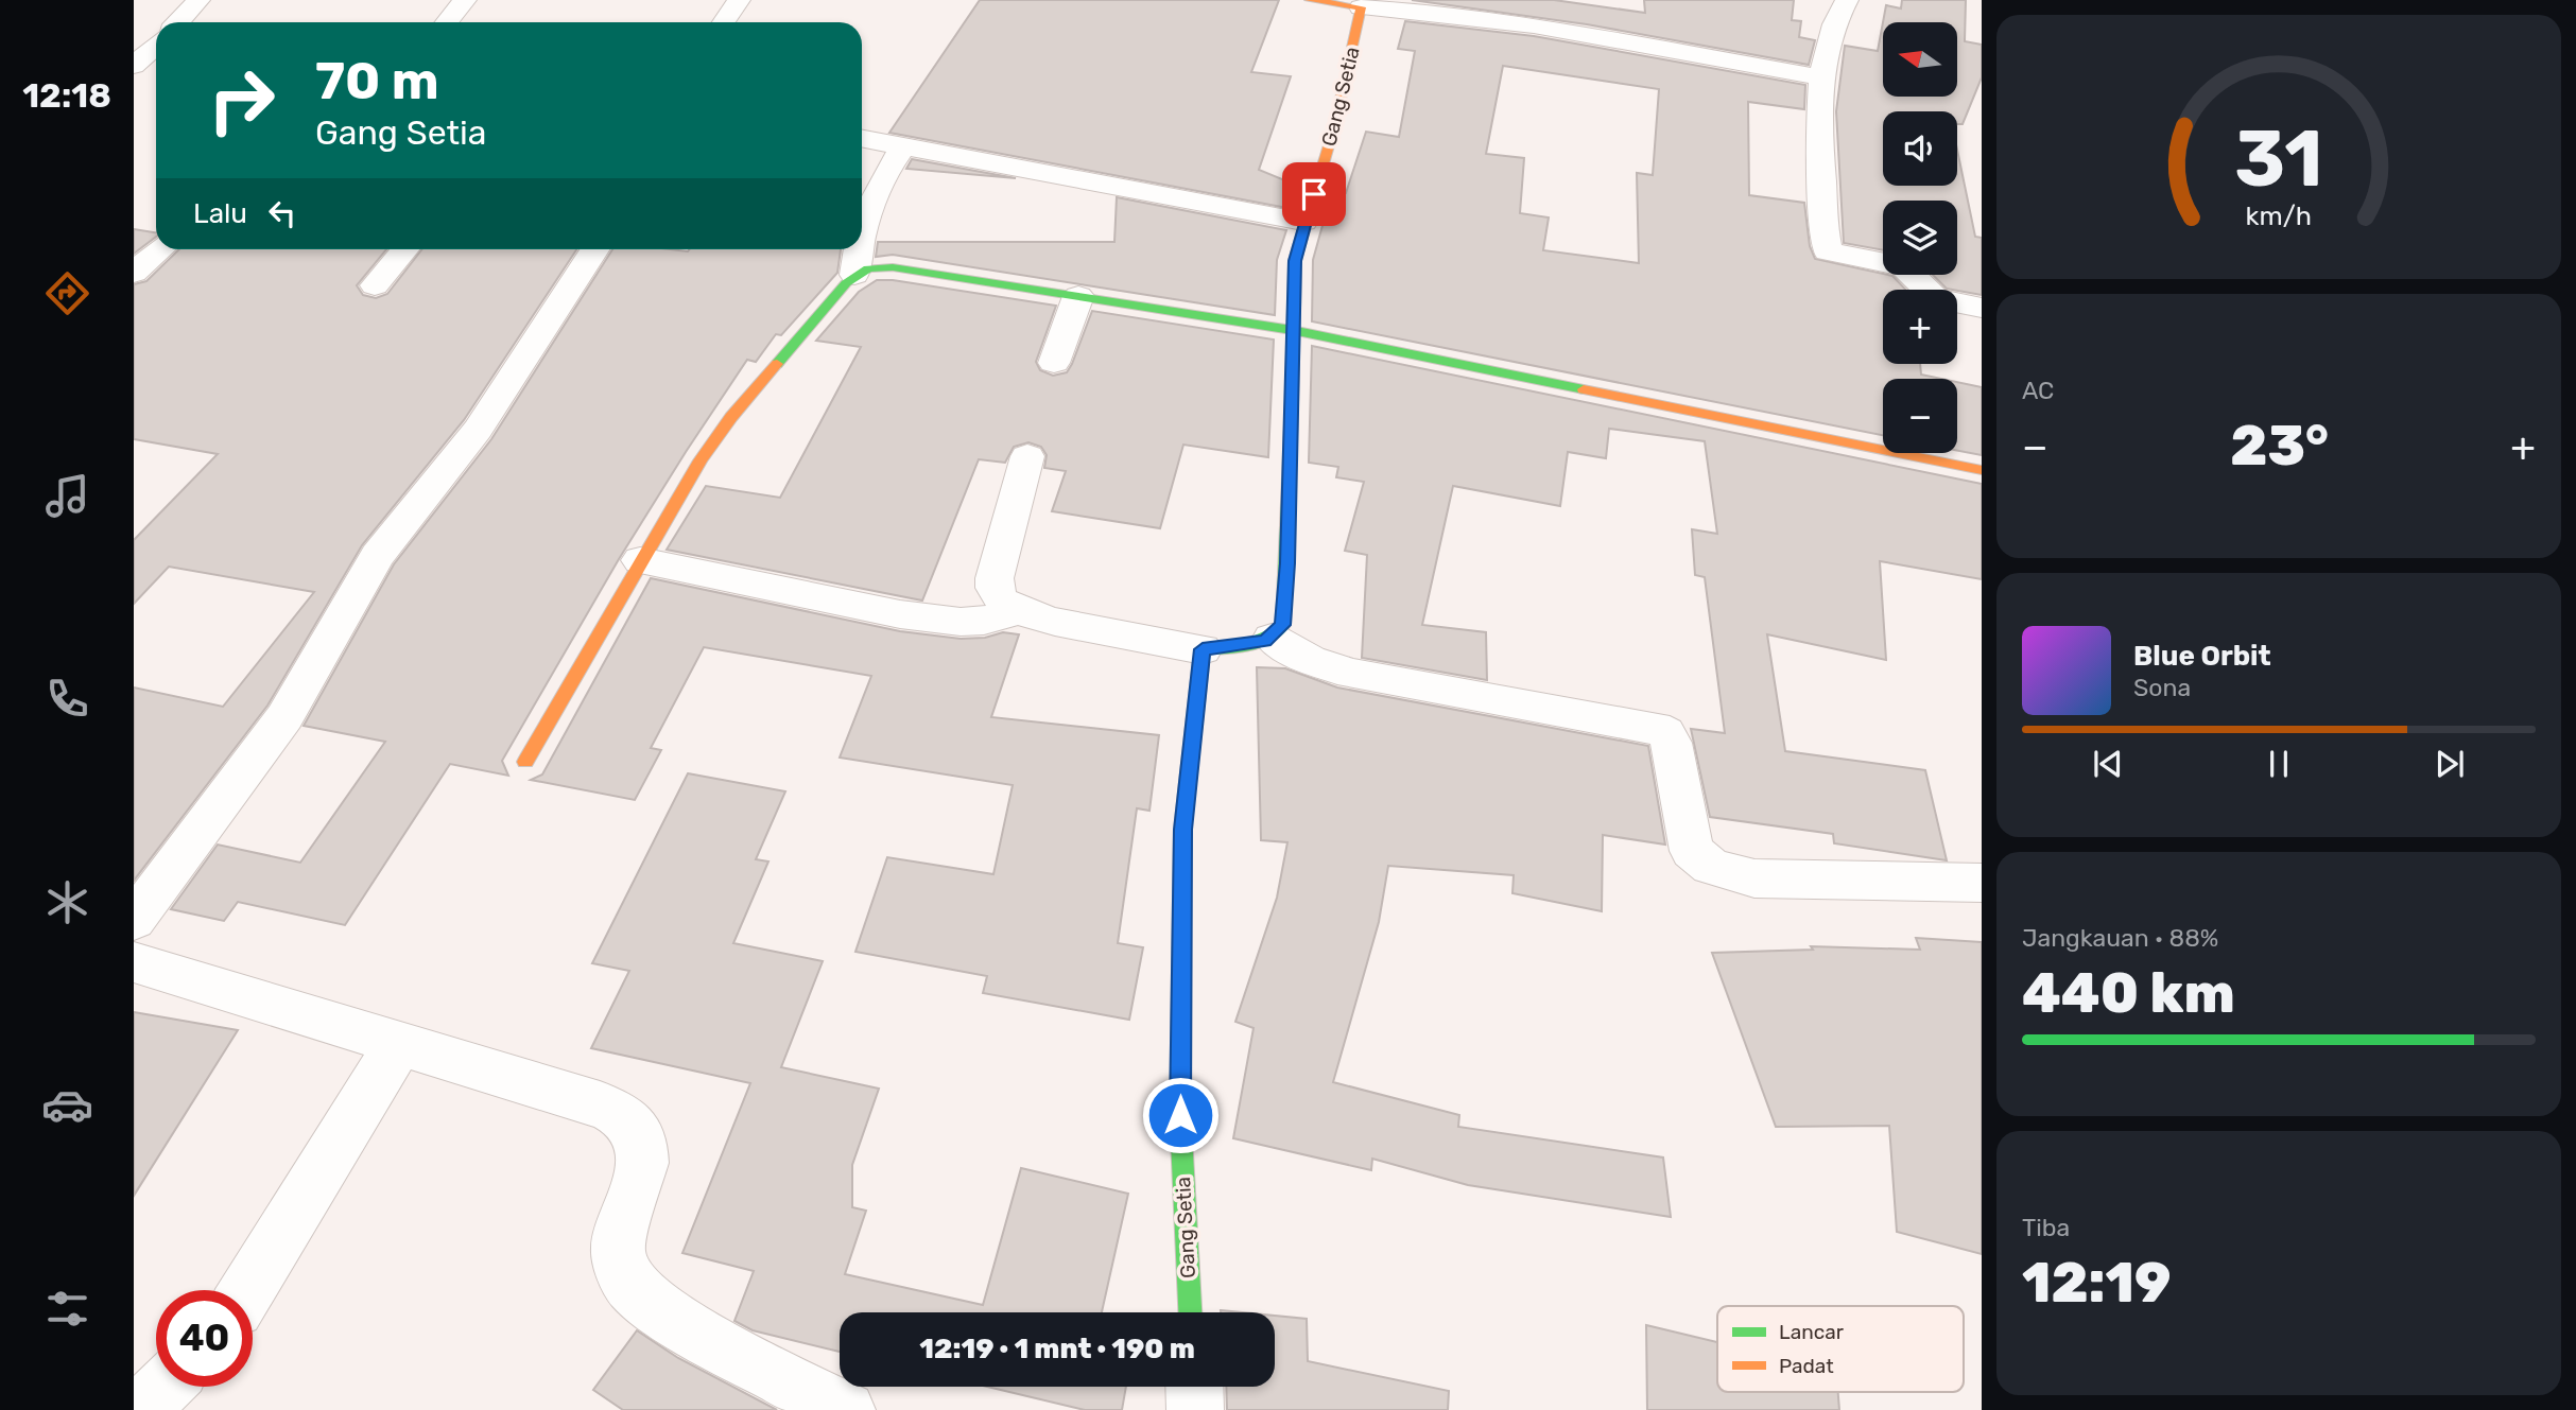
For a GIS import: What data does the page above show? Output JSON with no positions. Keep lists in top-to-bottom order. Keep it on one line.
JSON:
{"streets":{"street":["Gang Setia"]},"legend":["Lancar","Padat"],"north":"left","page":{"tabs":"12:18","map_buttons":["+","−"],"turn":["70 m","Gang Setia"],"then":"Lalu","tile":["AC",["Jangkauan · 88%","440 km"],["Tiba","12:19"]],"heat":["−","23°","+"],"song":["Blue Orbit","Sona"],"limit":"40","trip":"12:19 · 1 mnt · 190 m","gauge":["31","km/h"]}}
